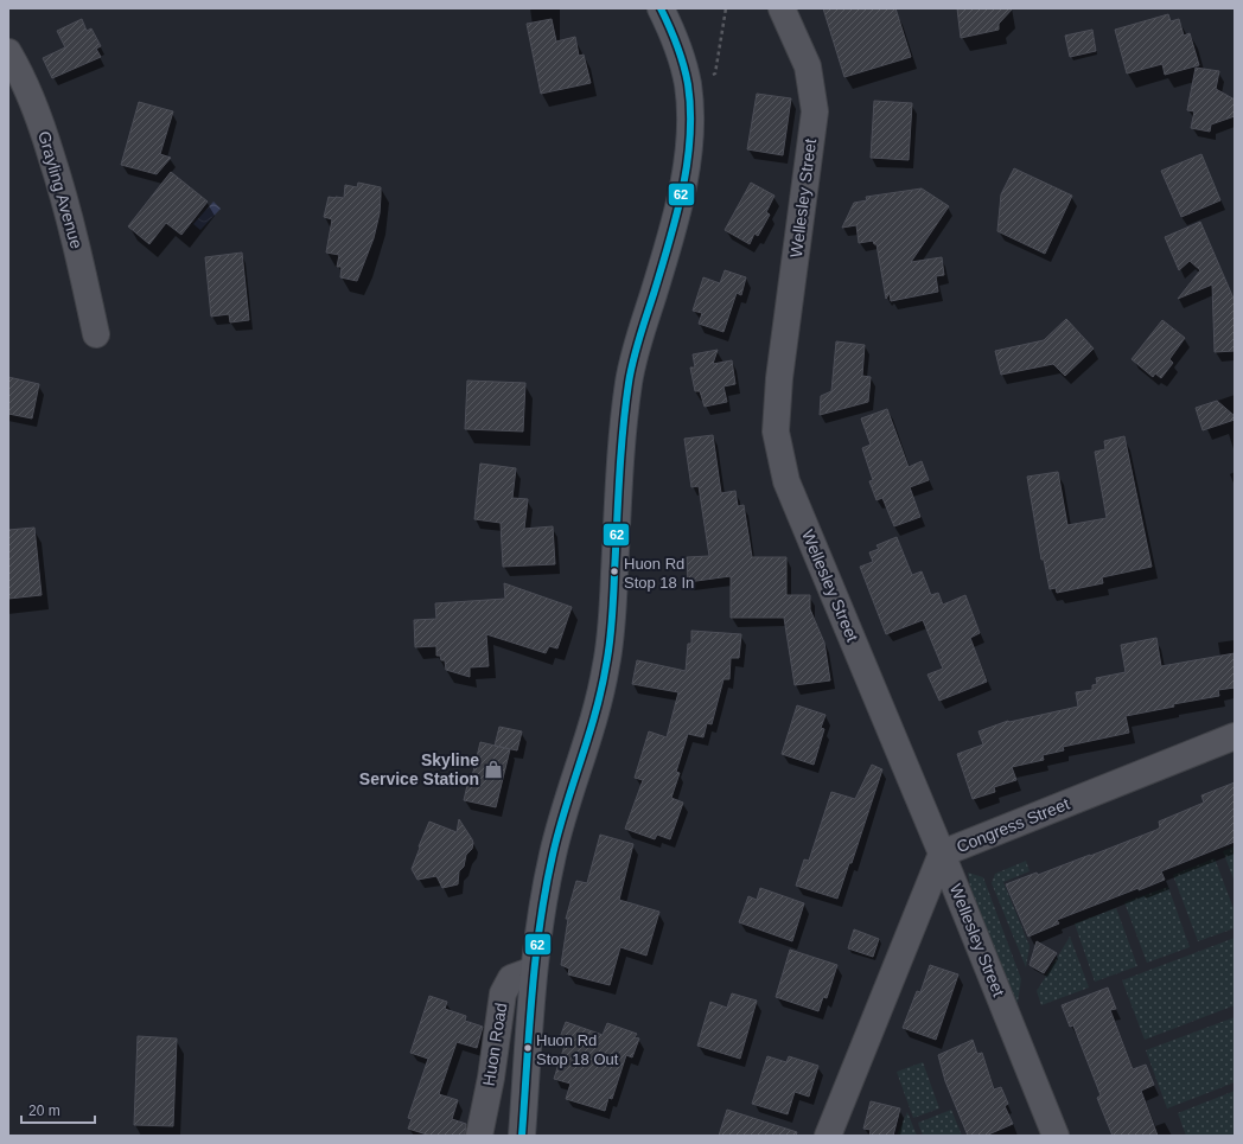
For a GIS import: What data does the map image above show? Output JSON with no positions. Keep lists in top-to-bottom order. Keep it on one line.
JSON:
{"streets":{"main road":["Huon Road"],"street":["Grayling Avenue","Wellesley Street","Congress Street"]},"crossings":[["Wellesley Street","Congress Street"]],"places":{"other":["Huon Rd Stop 18 In","Huon Rd Stop 18 Out"],"shop":["Skyline Service Station"]},"lines":["transit line 62"],"scale_bar":"20 m"}
